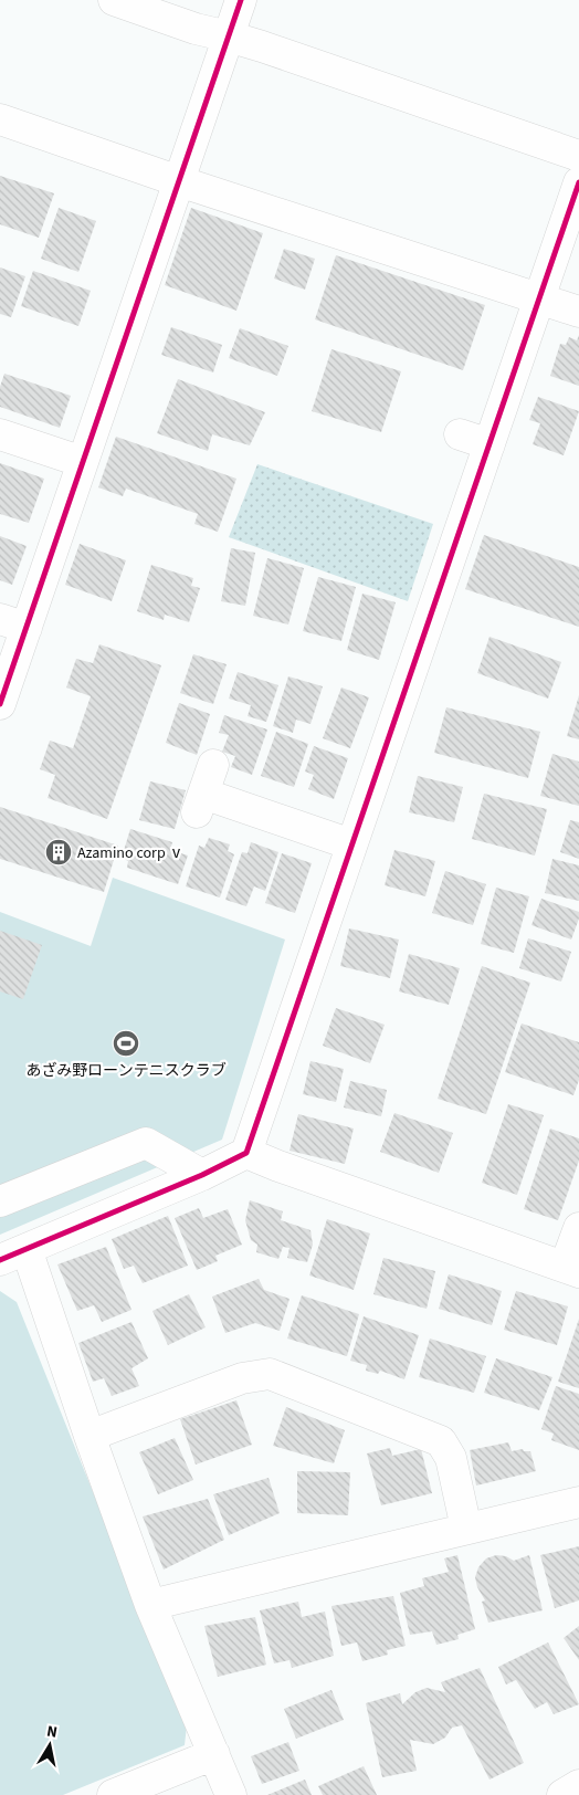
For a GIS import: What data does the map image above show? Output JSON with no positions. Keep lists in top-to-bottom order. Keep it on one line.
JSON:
{"places":{"building":["Azamino corp ⅴ"],"sports":["あざみ野ローンテニスクラブ"]},"north":"top"}
